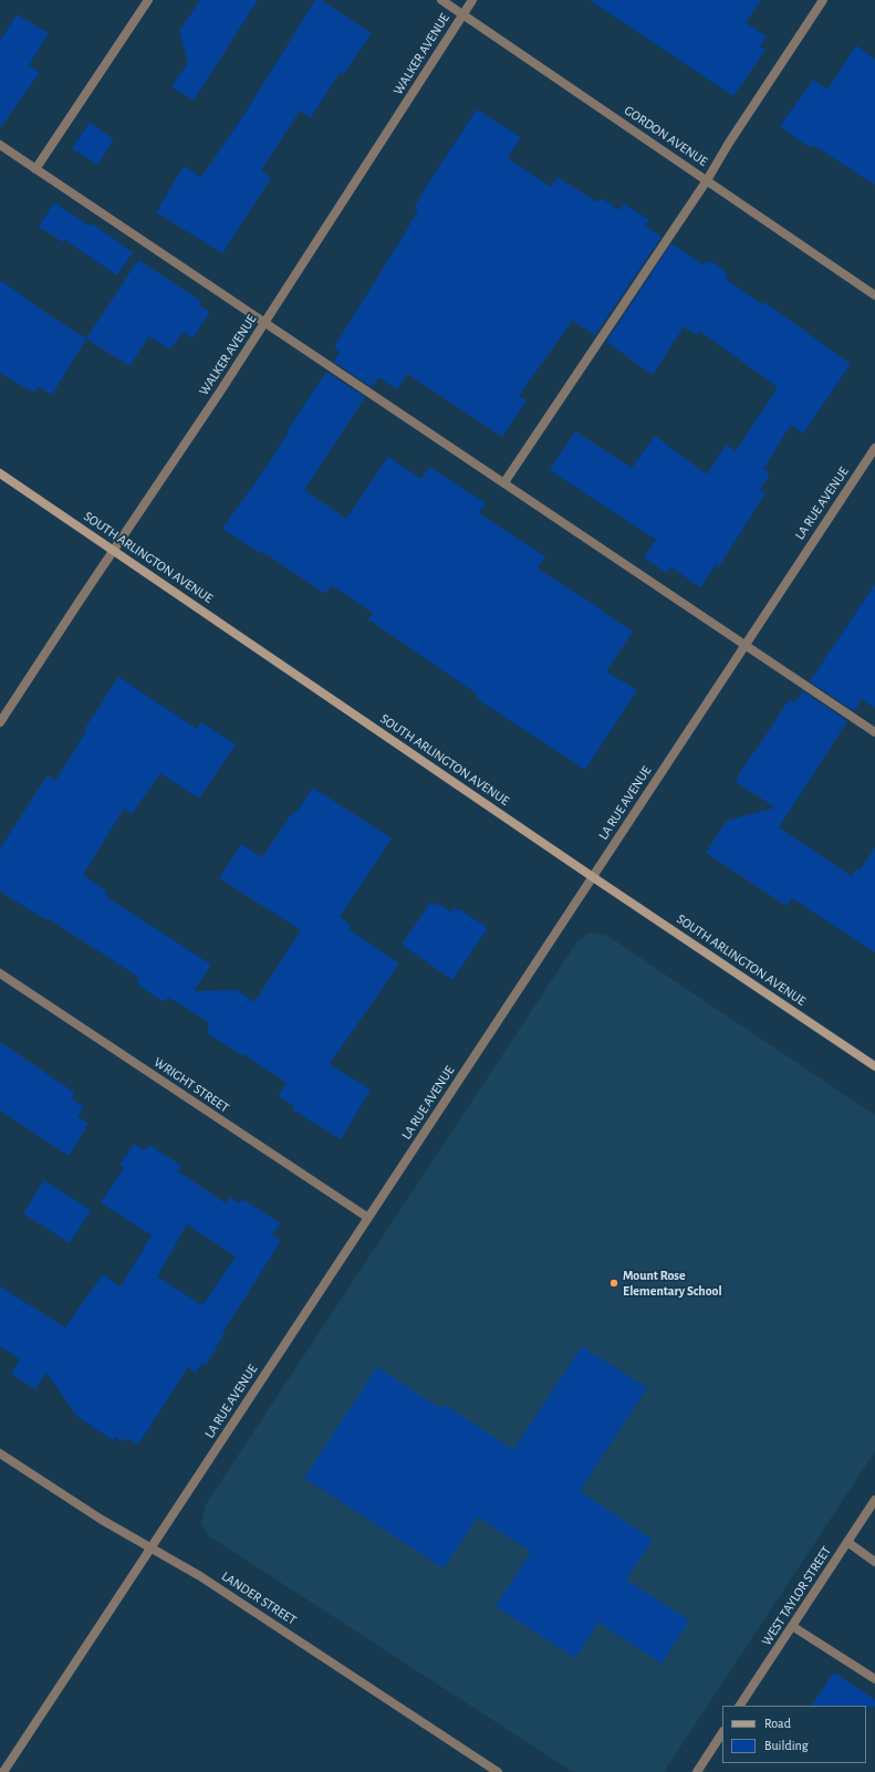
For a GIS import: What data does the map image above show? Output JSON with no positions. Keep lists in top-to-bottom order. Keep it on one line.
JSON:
{"streets":{"main road":["SOUTH ARLINGTON AVENUE"],"street":["WALKER AVENUE","GORDON AVENUE","LA RUE AVENUE","WRIGHT STREET","WEST TAYLOR STREET","LANDER STREET"]},"crossings":[["WALKER AVENUE","GORDON AVENUE"],["WALKER AVENUE","SOUTH ARLINGTON AVENUE"],["LA RUE AVENUE","SOUTH ARLINGTON AVENUE"],["LA RUE AVENUE","WRIGHT STREET"],["LA RUE AVENUE","LANDER STREET"]],"places":["Mount Rose Elementary School"],"legend":["Road","Building"]}
